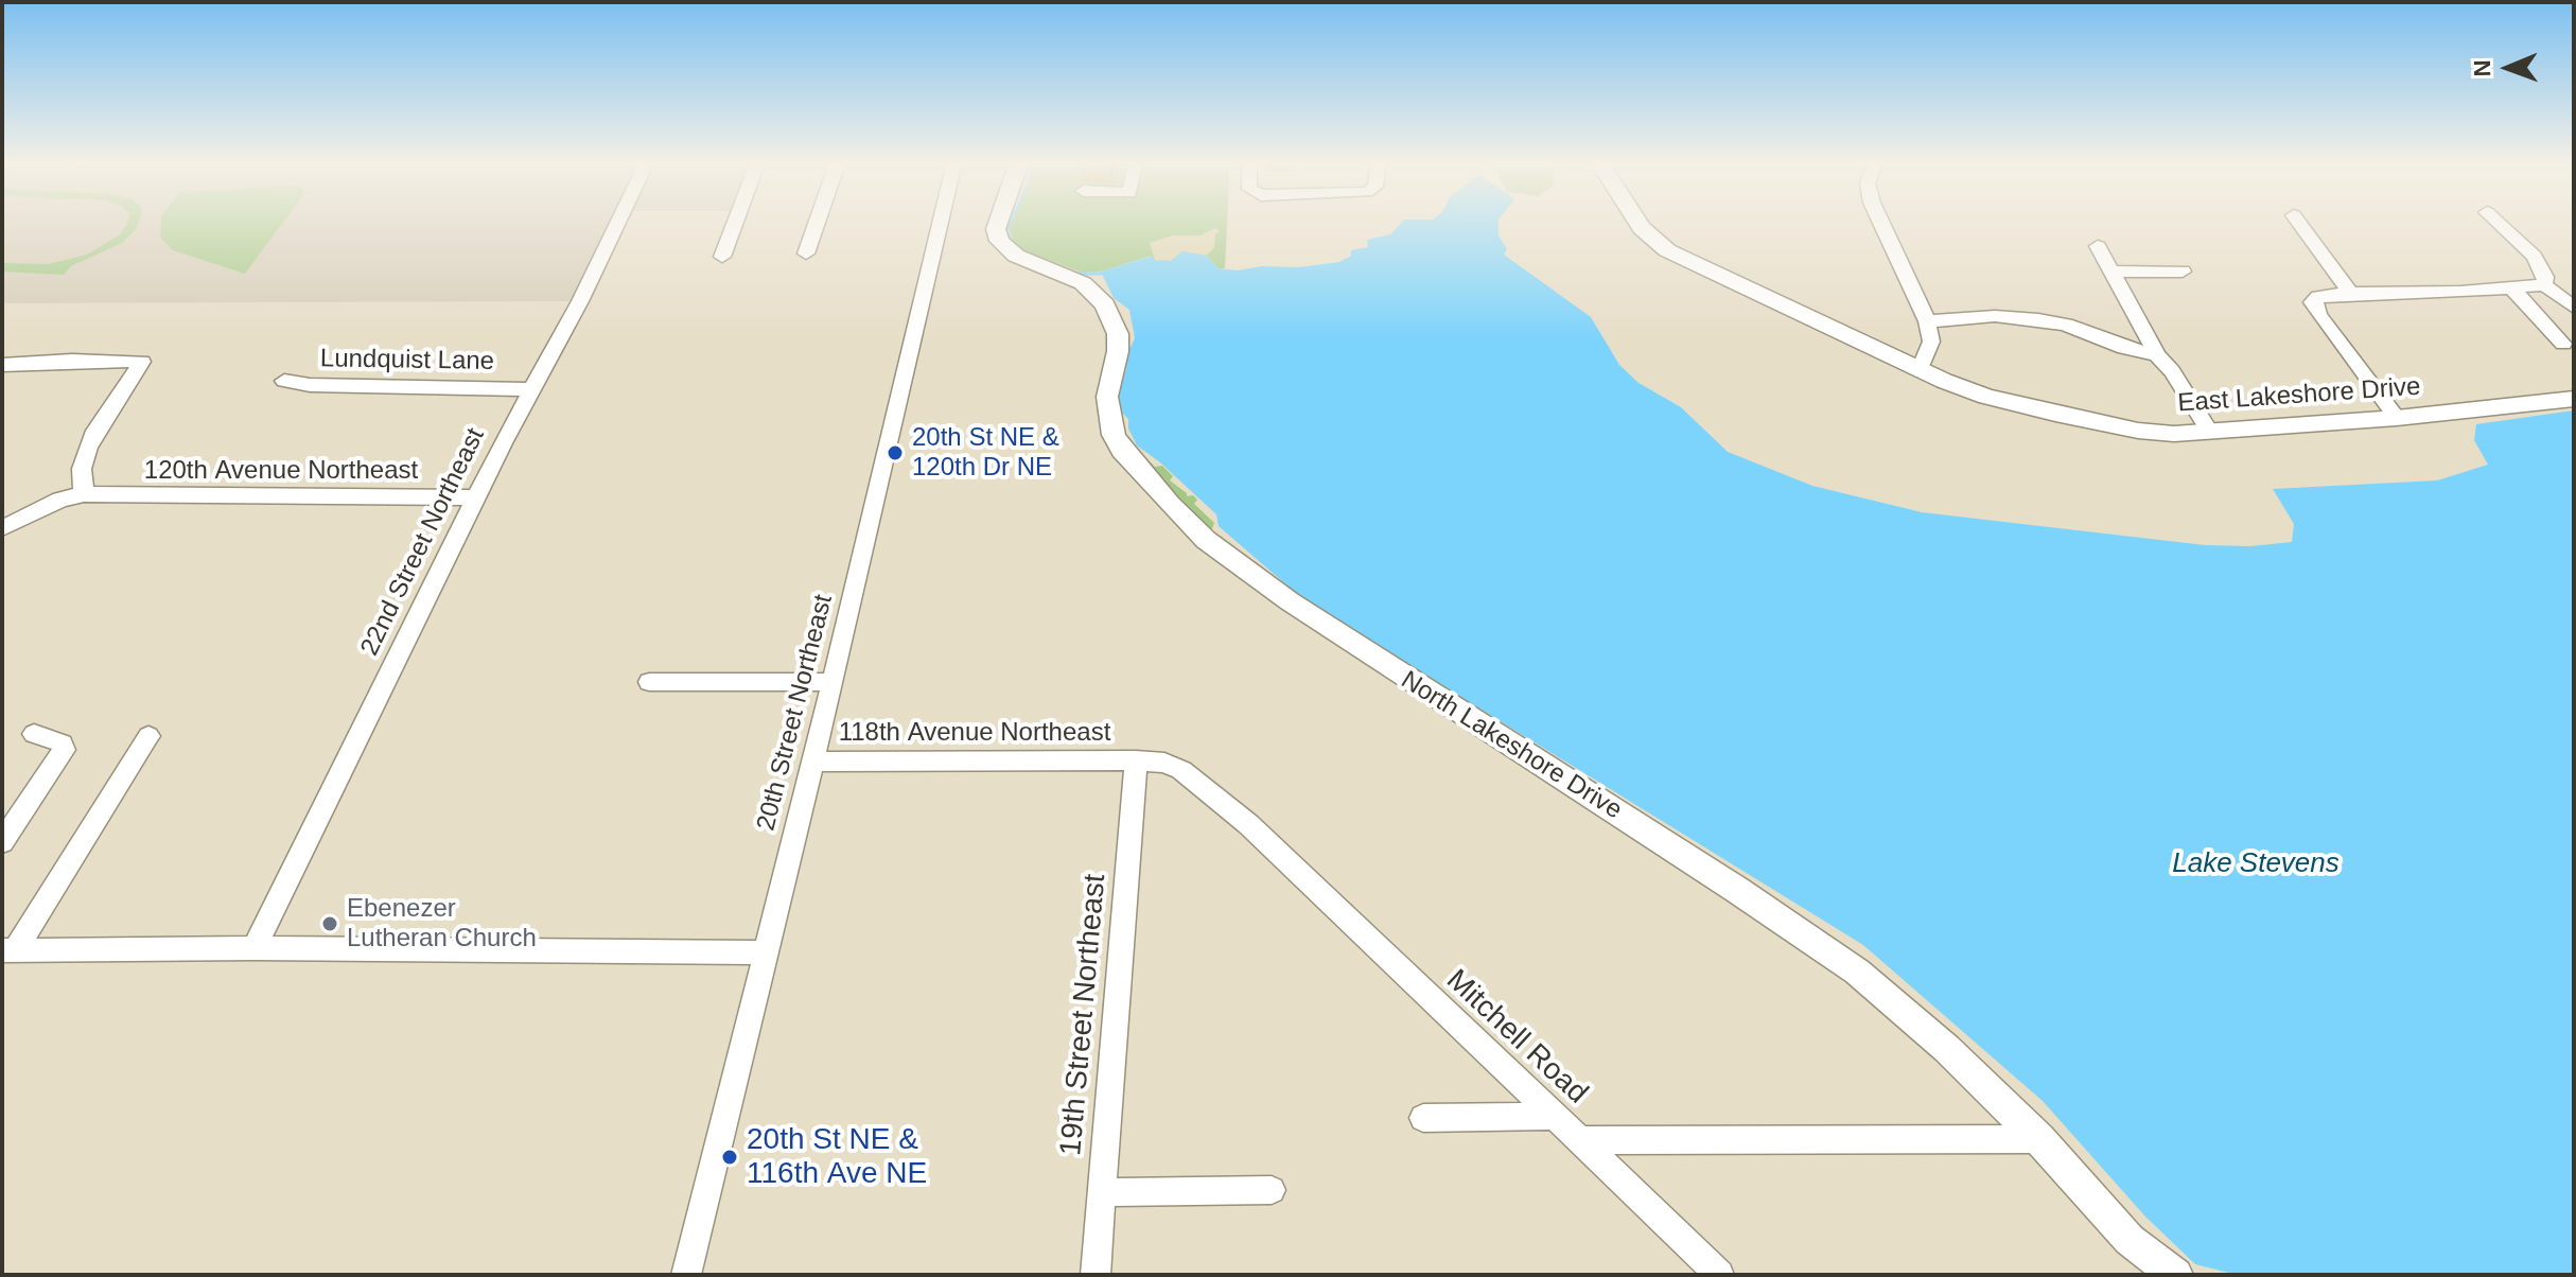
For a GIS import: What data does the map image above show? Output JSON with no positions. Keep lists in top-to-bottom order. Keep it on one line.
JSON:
{"streets":{"main road":["East Lakeshore Drive","North Lakeshore Drive"],"street":["Lundquist Lane","120th Avenue Northeast","22nd Street Northeast","20th Street Northeast","118th Avenue Northeast","19th Street Northeast","Mitchell Road"]},"crossings":[["Lundquist Lane","22nd Street Northeast"],["120th Avenue Northeast","22nd Street Northeast"],["20th Street Northeast","118th Avenue Northeast"],["118th Avenue Northeast","19th Street Northeast"],["118th Avenue Northeast","Mitchell Road"],["North Lakeshore Drive","Mitchell Road"],["19th Street Northeast","Mitchell Road"]],"water":["Lake Stevens"],"places":["20th St NE & 120th Dr NE","Ebenezer Lutheran Church","20th St NE & 116th Ave NE"],"north":"left"}
